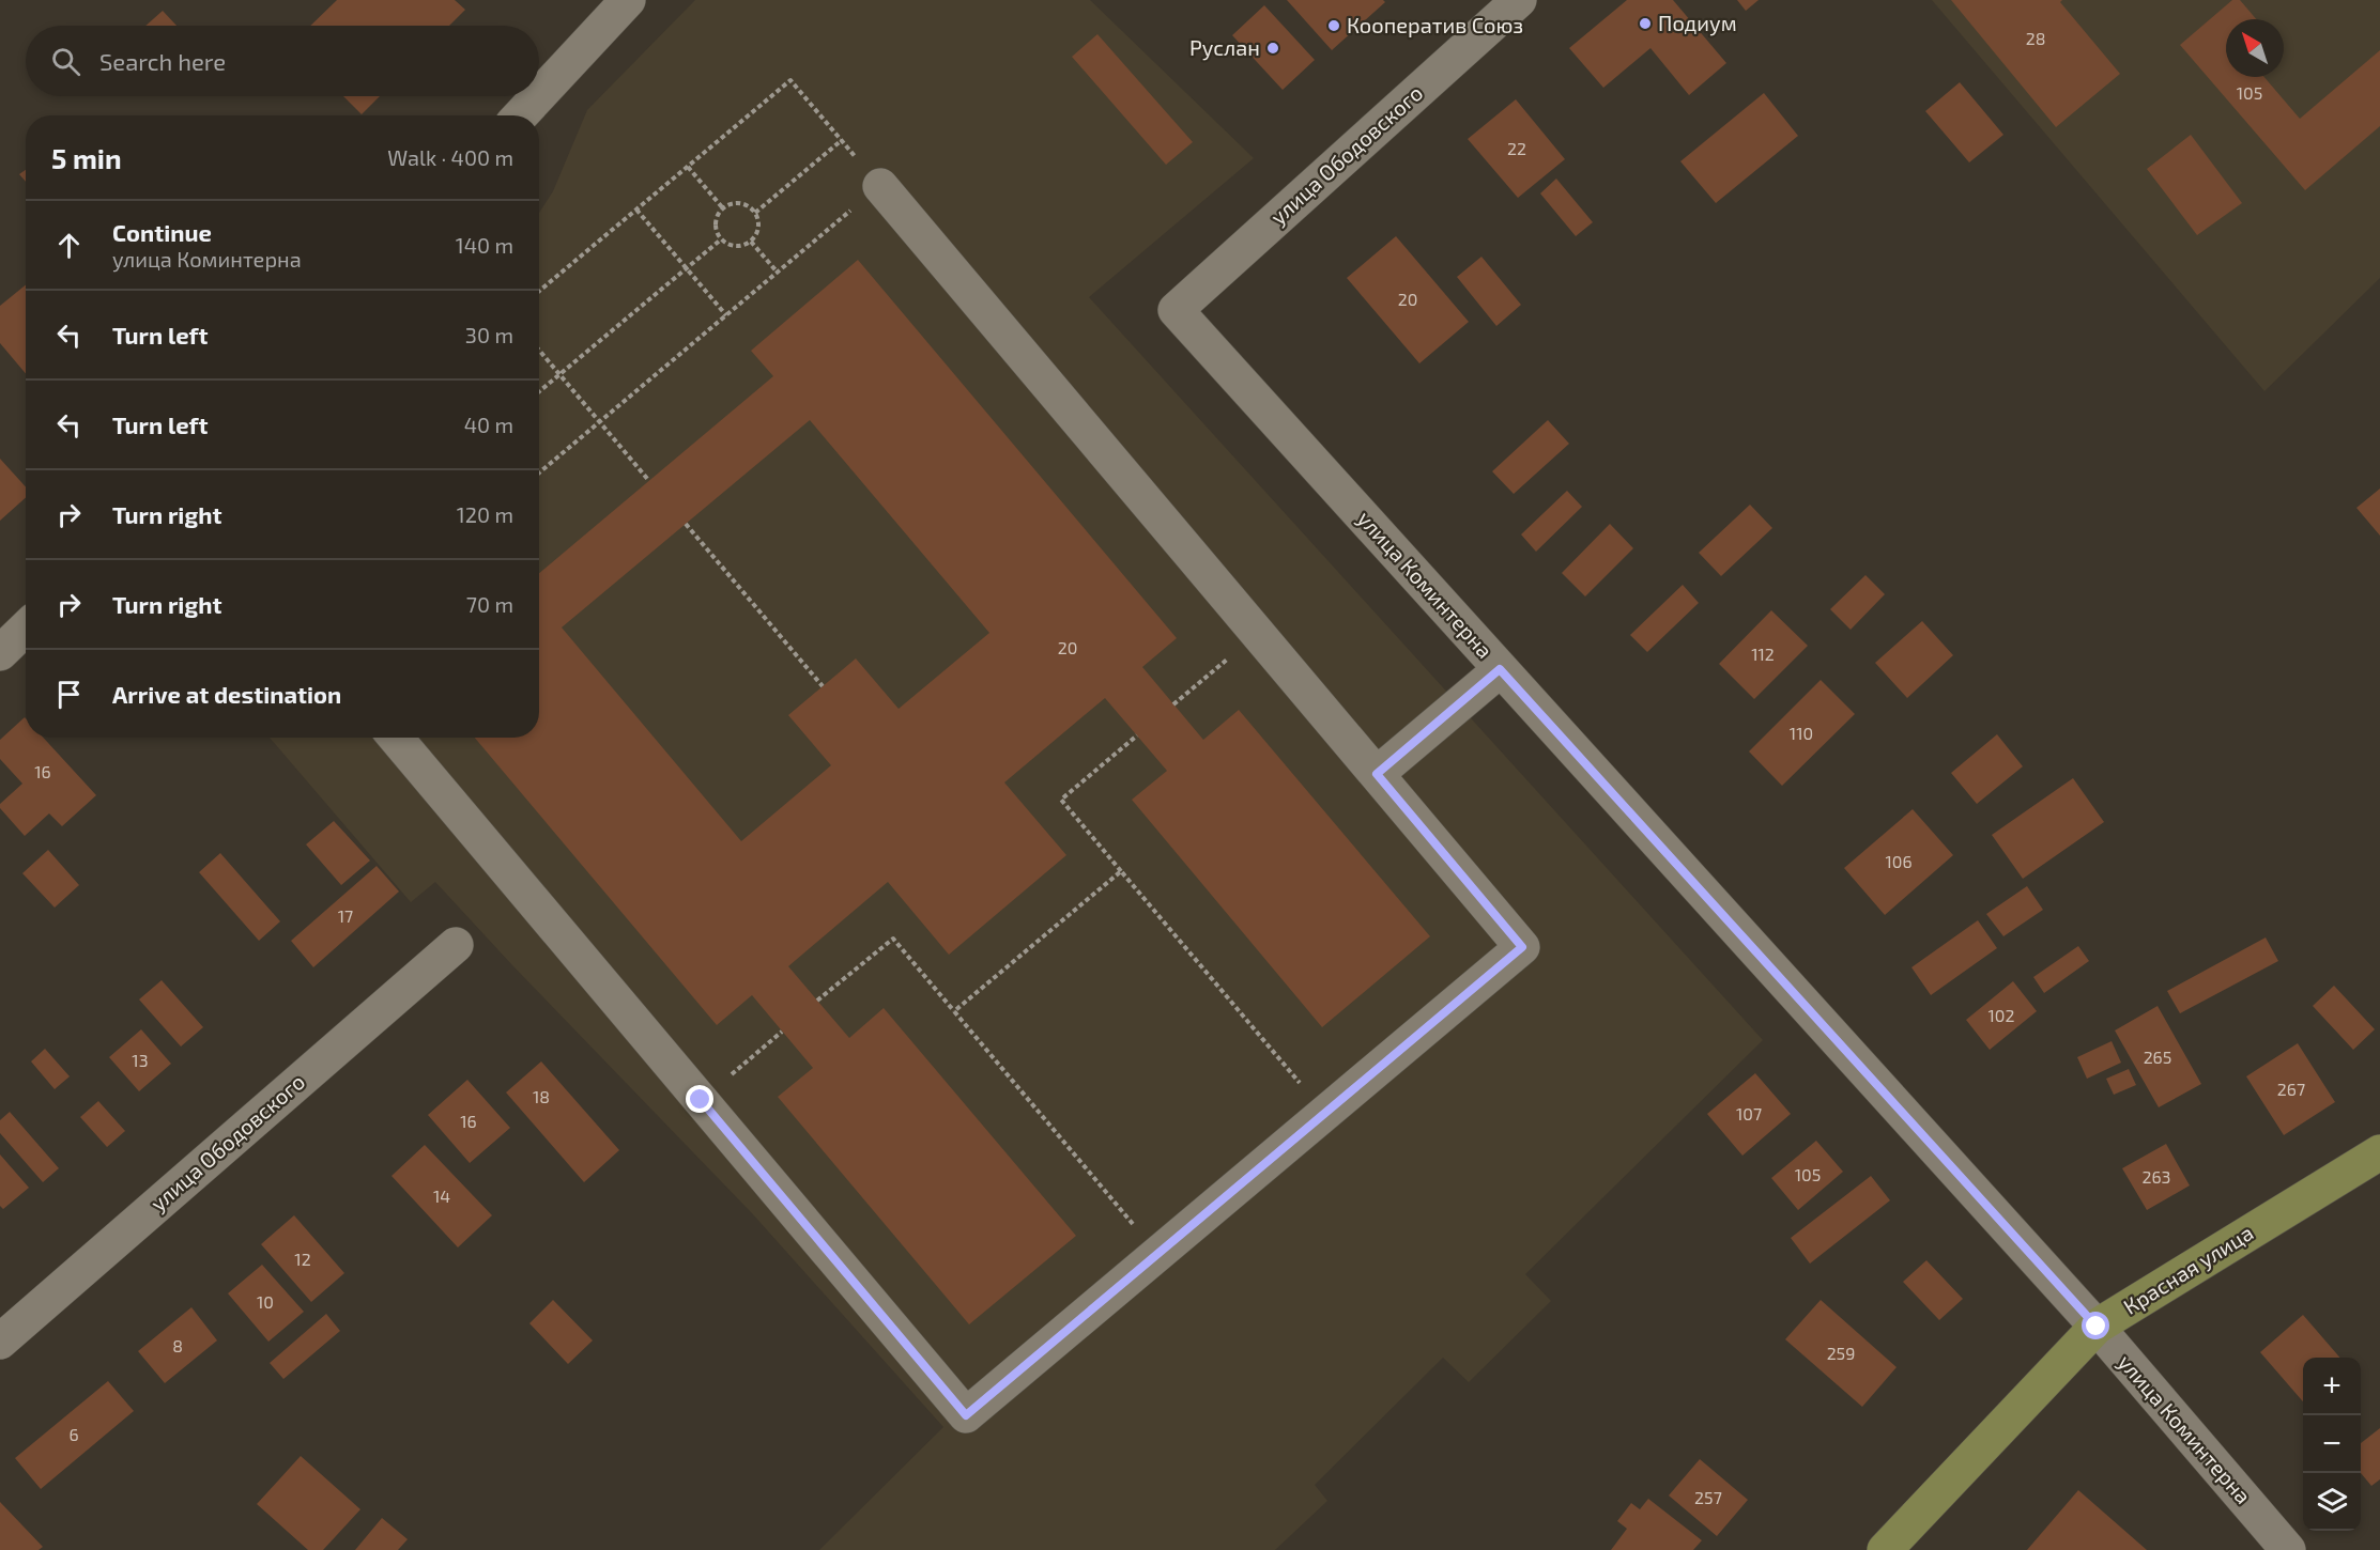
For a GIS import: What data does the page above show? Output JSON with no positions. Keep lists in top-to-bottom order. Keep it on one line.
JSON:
{"streets":{"main road":["Красная улица"],"street":["улица Ободовского","улица Коминтерна"]},"crossings":[["улица Ободовского","улица Коминтерна"],["улица Коминтерна","Красная улица"]],"places":["Подиум","Кооператив Союз","Руслан"],"house_numbers":["28","105","22","20","20","112","110","16","106","17","102","265","13","267","18","107","16","105","263","14","12","10","8","259","6","257"],"north":"top left","page":{"search":"Search here","heading":["5 min","Walk · 400 m"],"list":[["Continue","улица Коминтерна","140 m"],["Turn left","30 m"],["Turn left","40 m"],["Turn right","120 m"],["Turn right","70 m"],"Arrive at destination"],"map_buttons":["+","−"]}}
